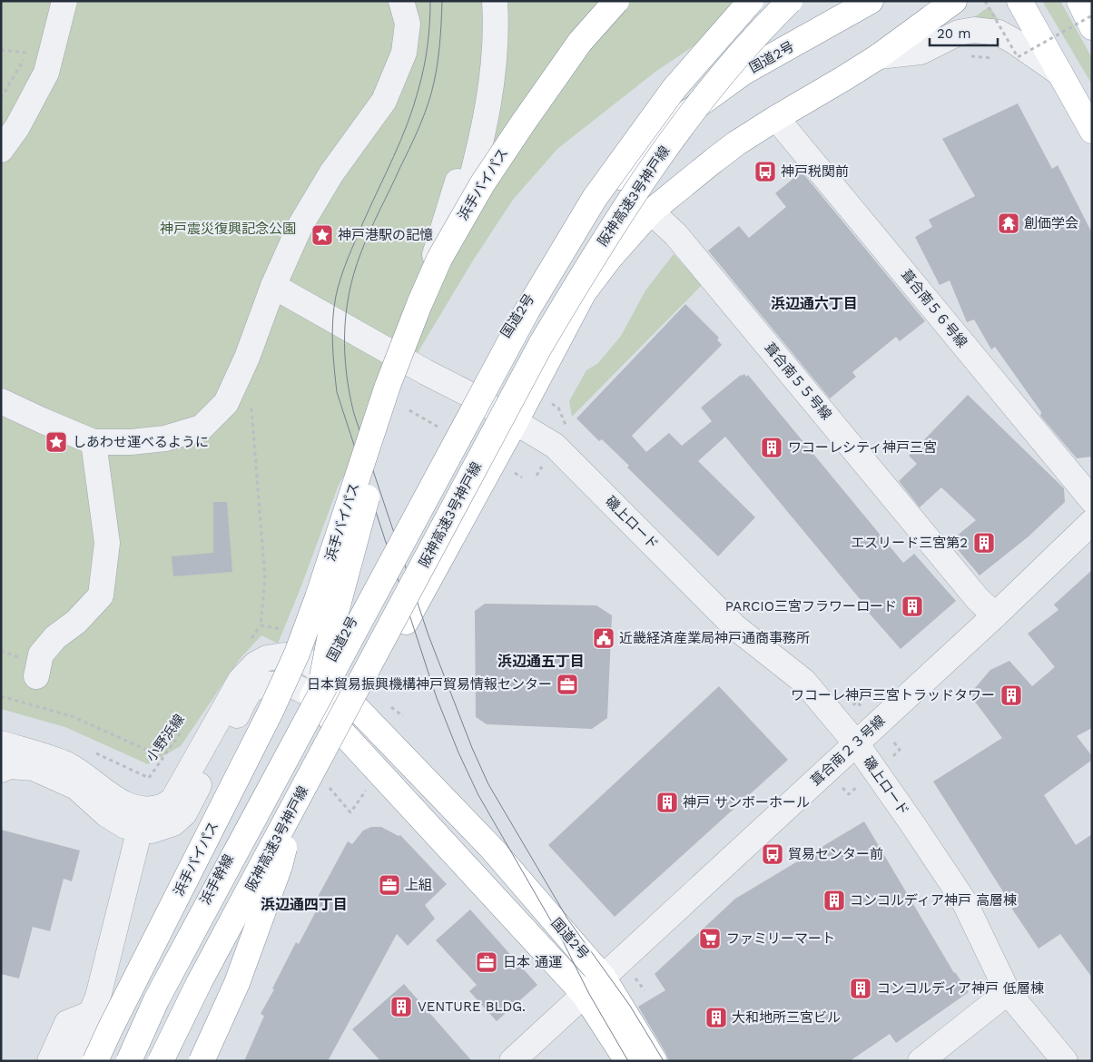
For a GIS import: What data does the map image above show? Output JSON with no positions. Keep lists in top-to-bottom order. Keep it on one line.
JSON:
{"streets":{"main road":["国道2号","浜手バイパス","阪神高速3号神戸線","浜手幹線"],"street":["葺合南５６号線","葺合南５５号線","磯上ロード","葺合南２３号線"],"path":["小野浜線"]},"crossings":[["国道2号","浜手バイパス"],["国道2号","磯上ロード"],["国道2号","葺合南２３号線"],["国道2号","浜手幹線"],["浜手バイパス","浜手幹線"],["葺合南５５号線","葺合南２３号線"],["磯上ロード","葺合南２３号線"]],"districts":["浜辺通六丁目","浜辺通五丁目","浜辺通四丁目"],"parks":["神戸震災復興記念公園"],"places":{"bus stop":["神戸税関前","貿易センター前"],"temple":["創価学会"],"place":["神戸港駅の記憶","しあわせ運べるように"],"building":["ワコーレシティ神戸三宮","エスリード三宮第2","PARCIO三宮フラワーロード","ワコーレ神戸三宮トラッドタワー","神戸 サンボーホール","コンコルディア神戸 高層棟","コンコルディア神戸 低層棟","VENTURE BLDG.","大和地所三宮ビル"],"public building":["近畿経済産業局神戸通商事務所"],"office":["日本貿易振興機構神戸貿易情報センター","上組","日本 通運"],"supermarket":["ファミリーマート"]},"scale_bar":"20 m"}
